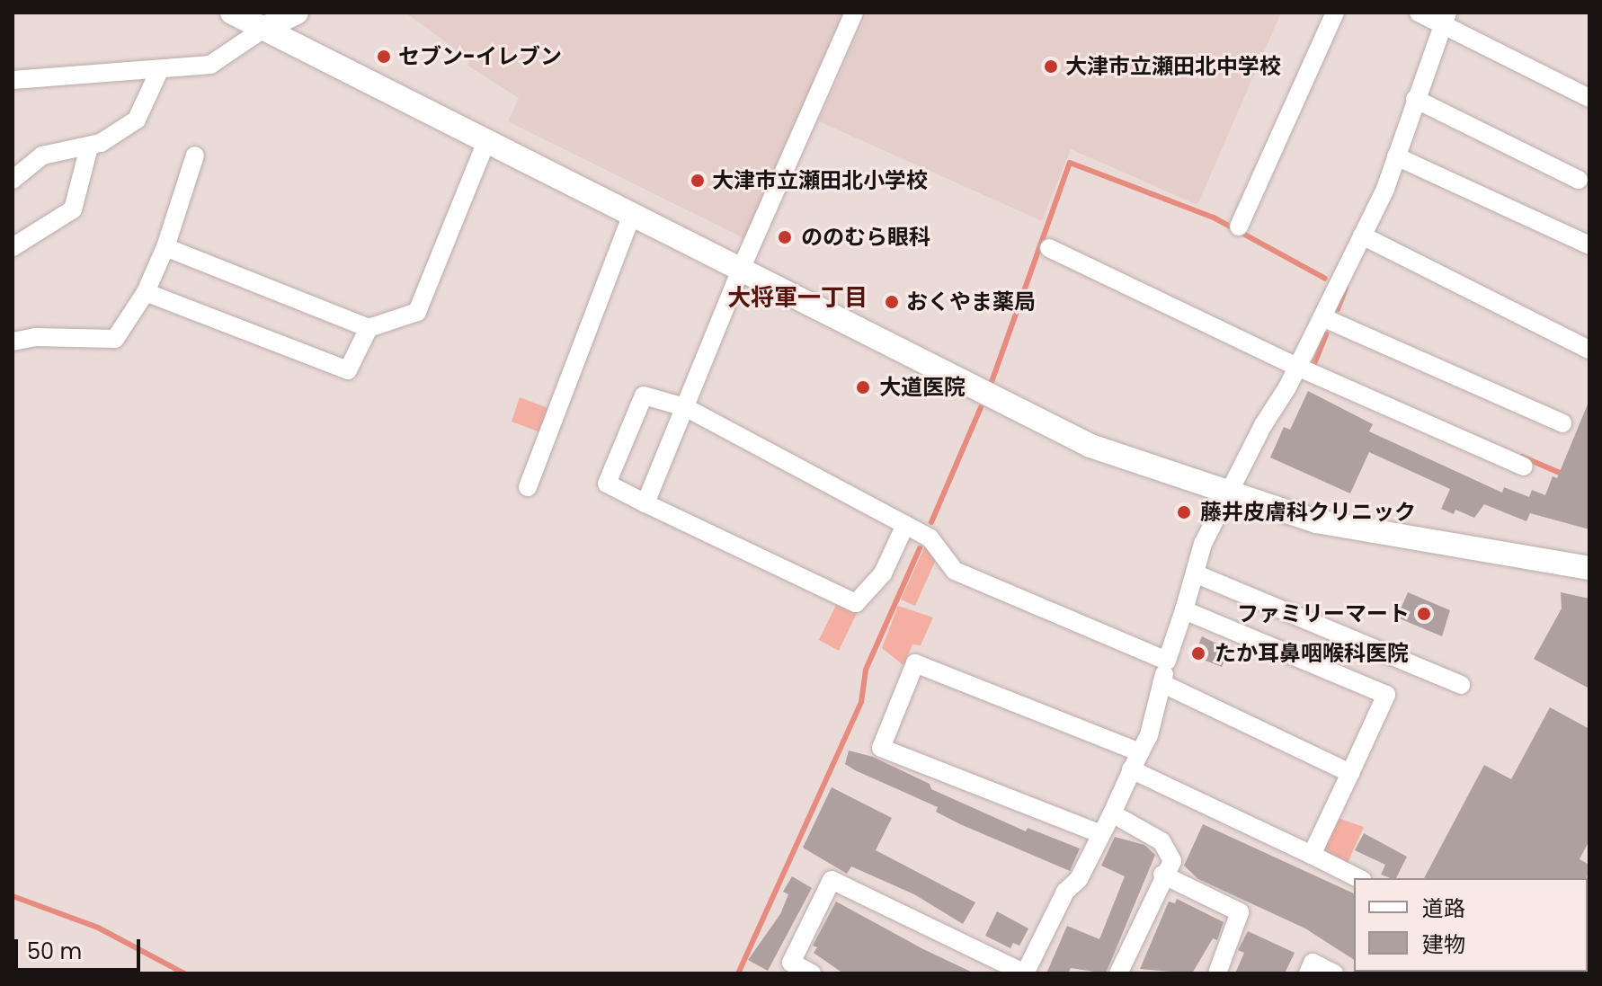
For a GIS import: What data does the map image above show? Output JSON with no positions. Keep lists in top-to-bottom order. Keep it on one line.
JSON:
{"districts":["大将軍一丁目"],"places":["セブン-イレブン","大津市立瀬田北中学校","大津市立瀬田北小学校","ののむら眼科","おくやま薬局","大道医院","藤井皮膚科クリニック","ファミリーマート","たか耳鼻咽喉科医院"],"legend":["道路","建物"],"scale_bar":"50 m"}
